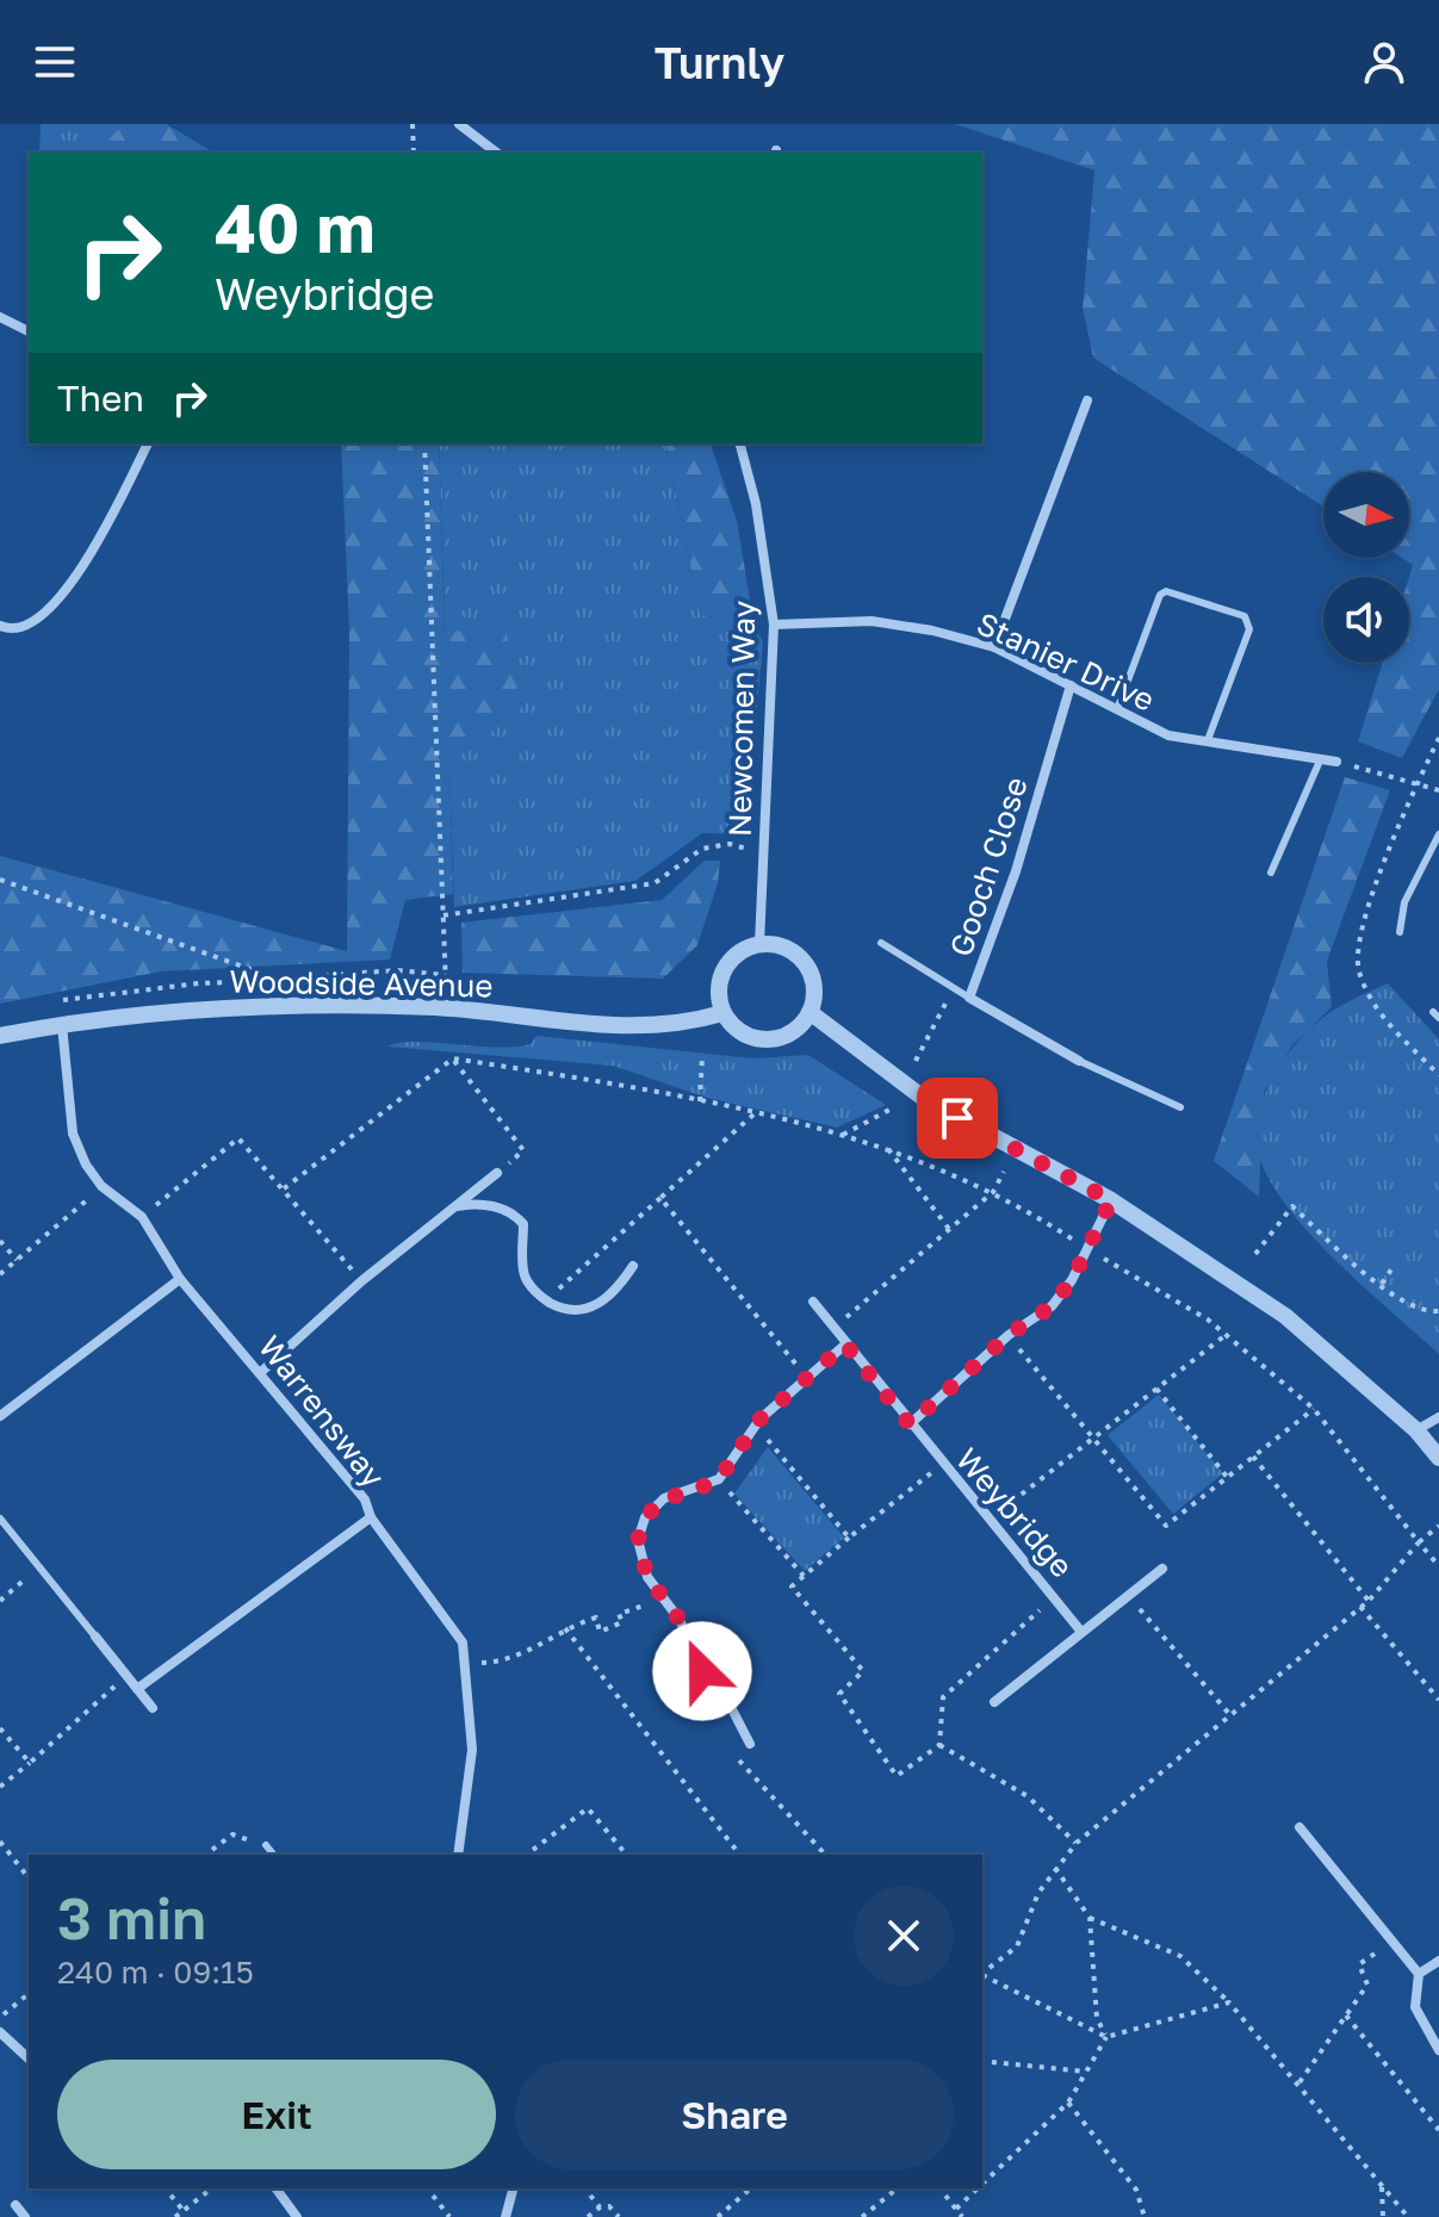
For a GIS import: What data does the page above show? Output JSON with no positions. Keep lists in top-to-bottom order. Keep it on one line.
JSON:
{"streets":{"street":["Stanier Drive","Newcomen Way","Gooch Close","Woodside Avenue","Warrensway","Weybridge"]},"crossings":[["Stanier Drive","Newcomen Way"],["Stanier Drive","Gooch Close"],["Newcomen Way","Woodside Avenue"],["Woodside Avenue","Warrensway"]],"north":"right","page":{"header":"Turnly","turn":["40 m","Weybridge"],"then":"Then","heading":["3 min","240 m · 09:15"],"buttons":["Exit","Share"]}}
